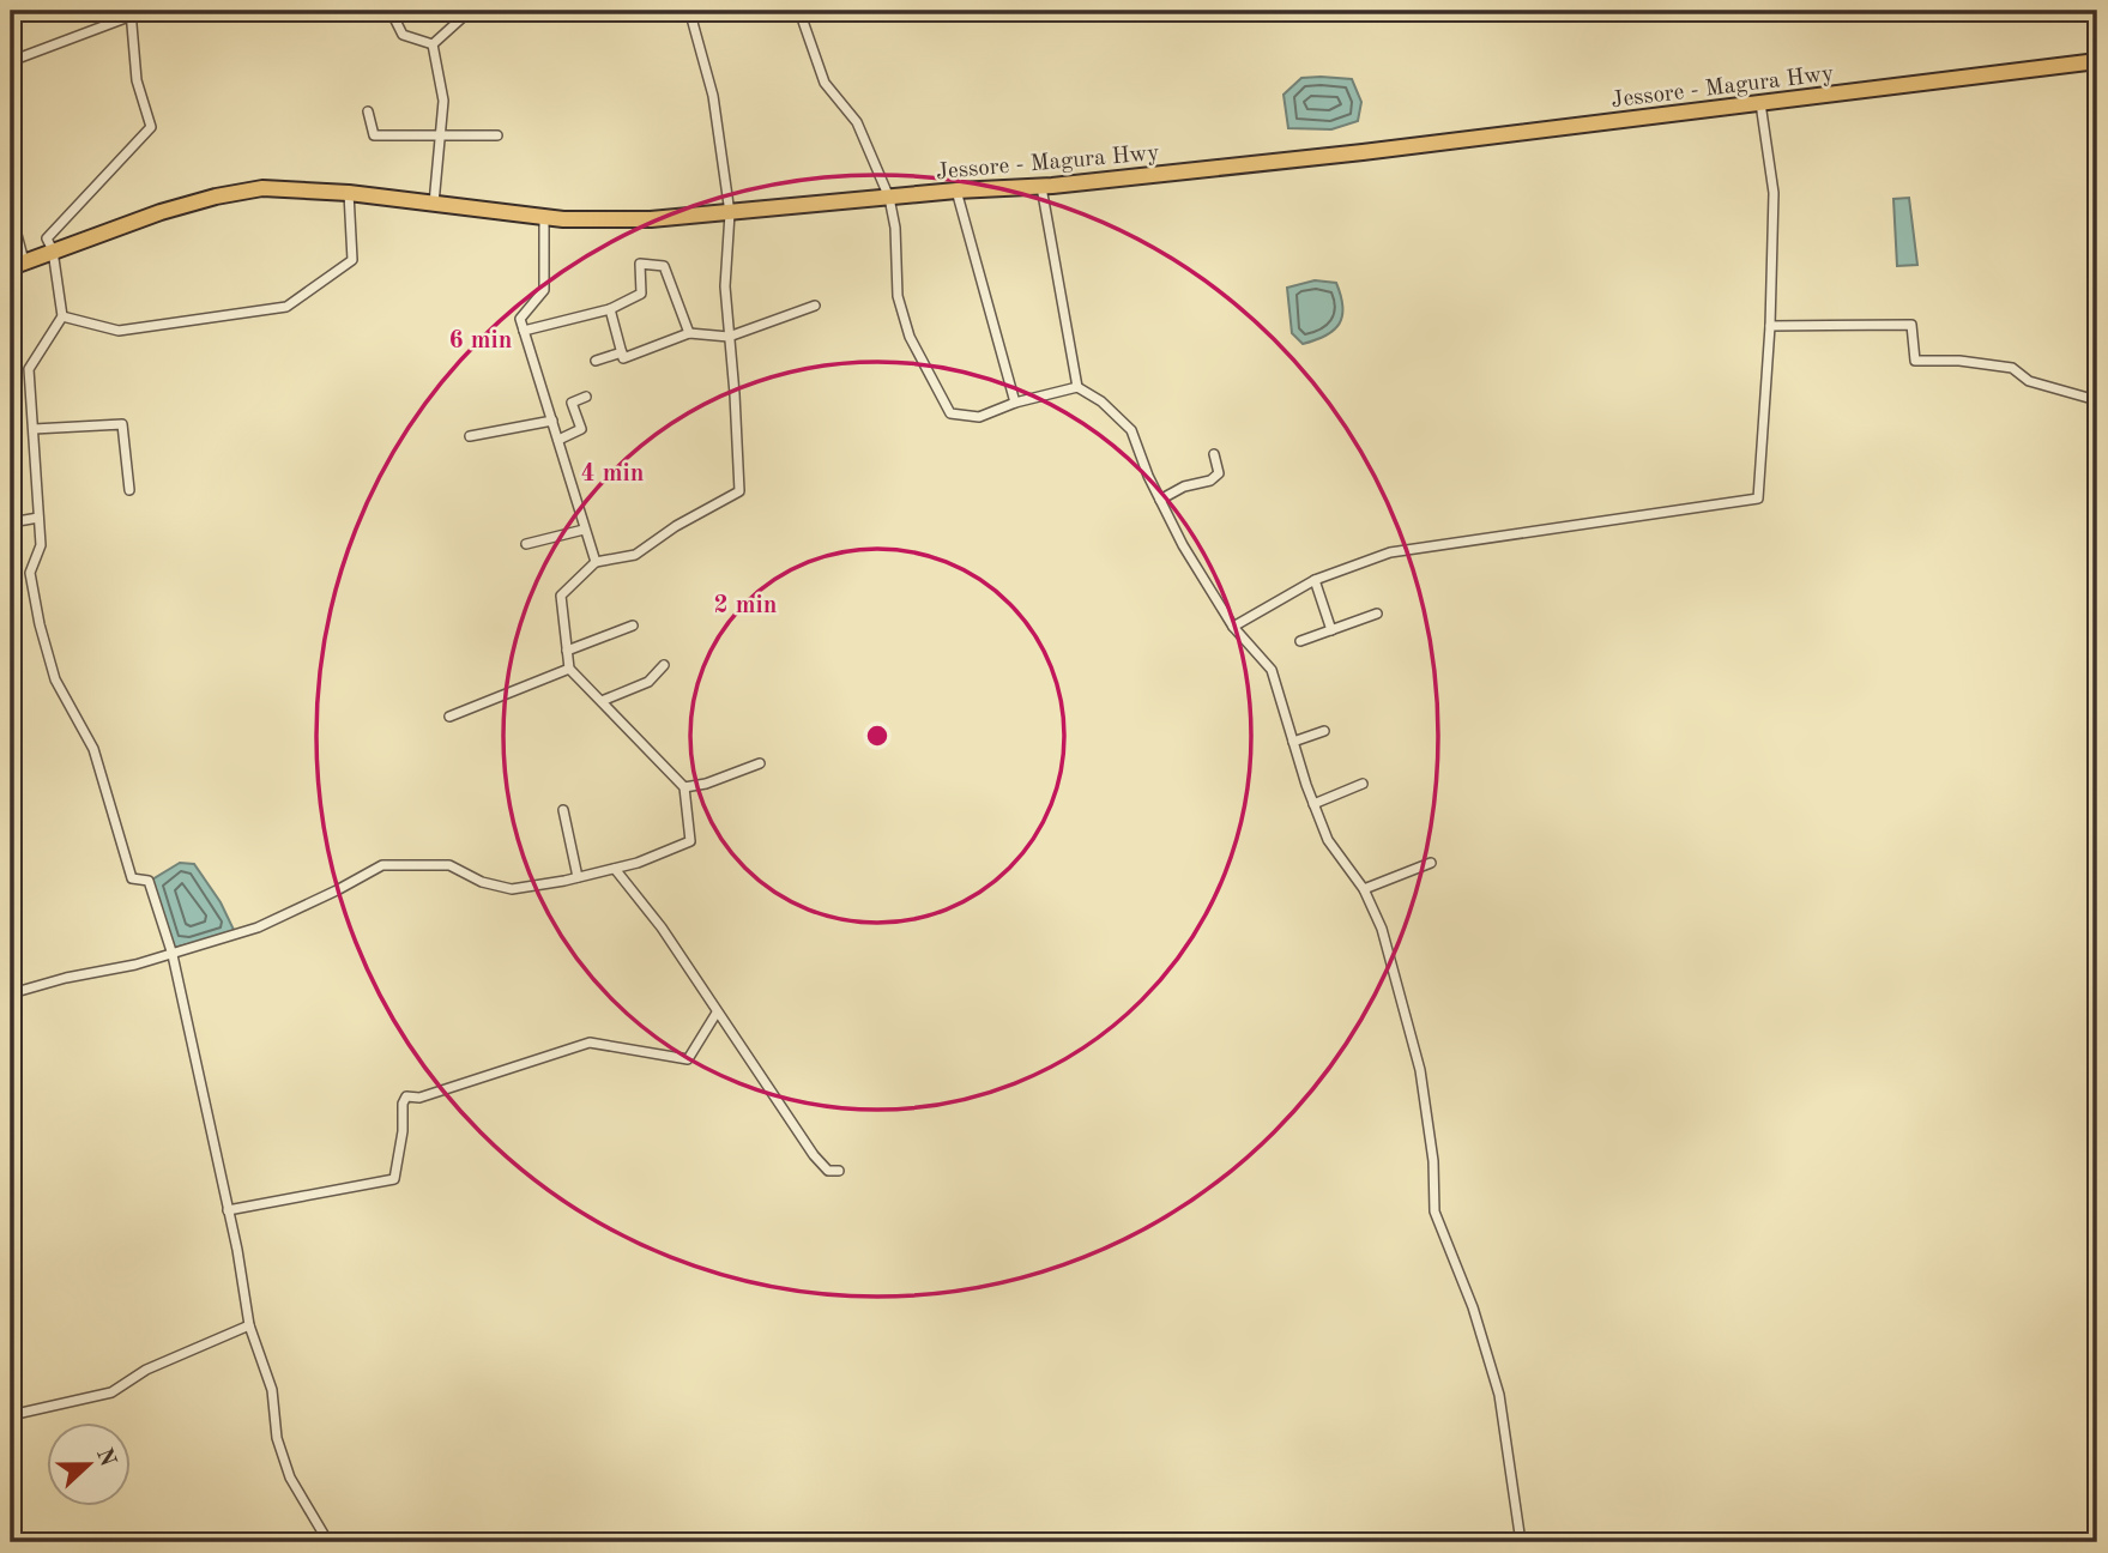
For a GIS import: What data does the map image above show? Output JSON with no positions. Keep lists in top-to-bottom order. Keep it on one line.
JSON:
{"streets":{"highway":["Jessore - Magura Hwy"]},"north":"right","rings":["6 min","4 min","2 min"]}
